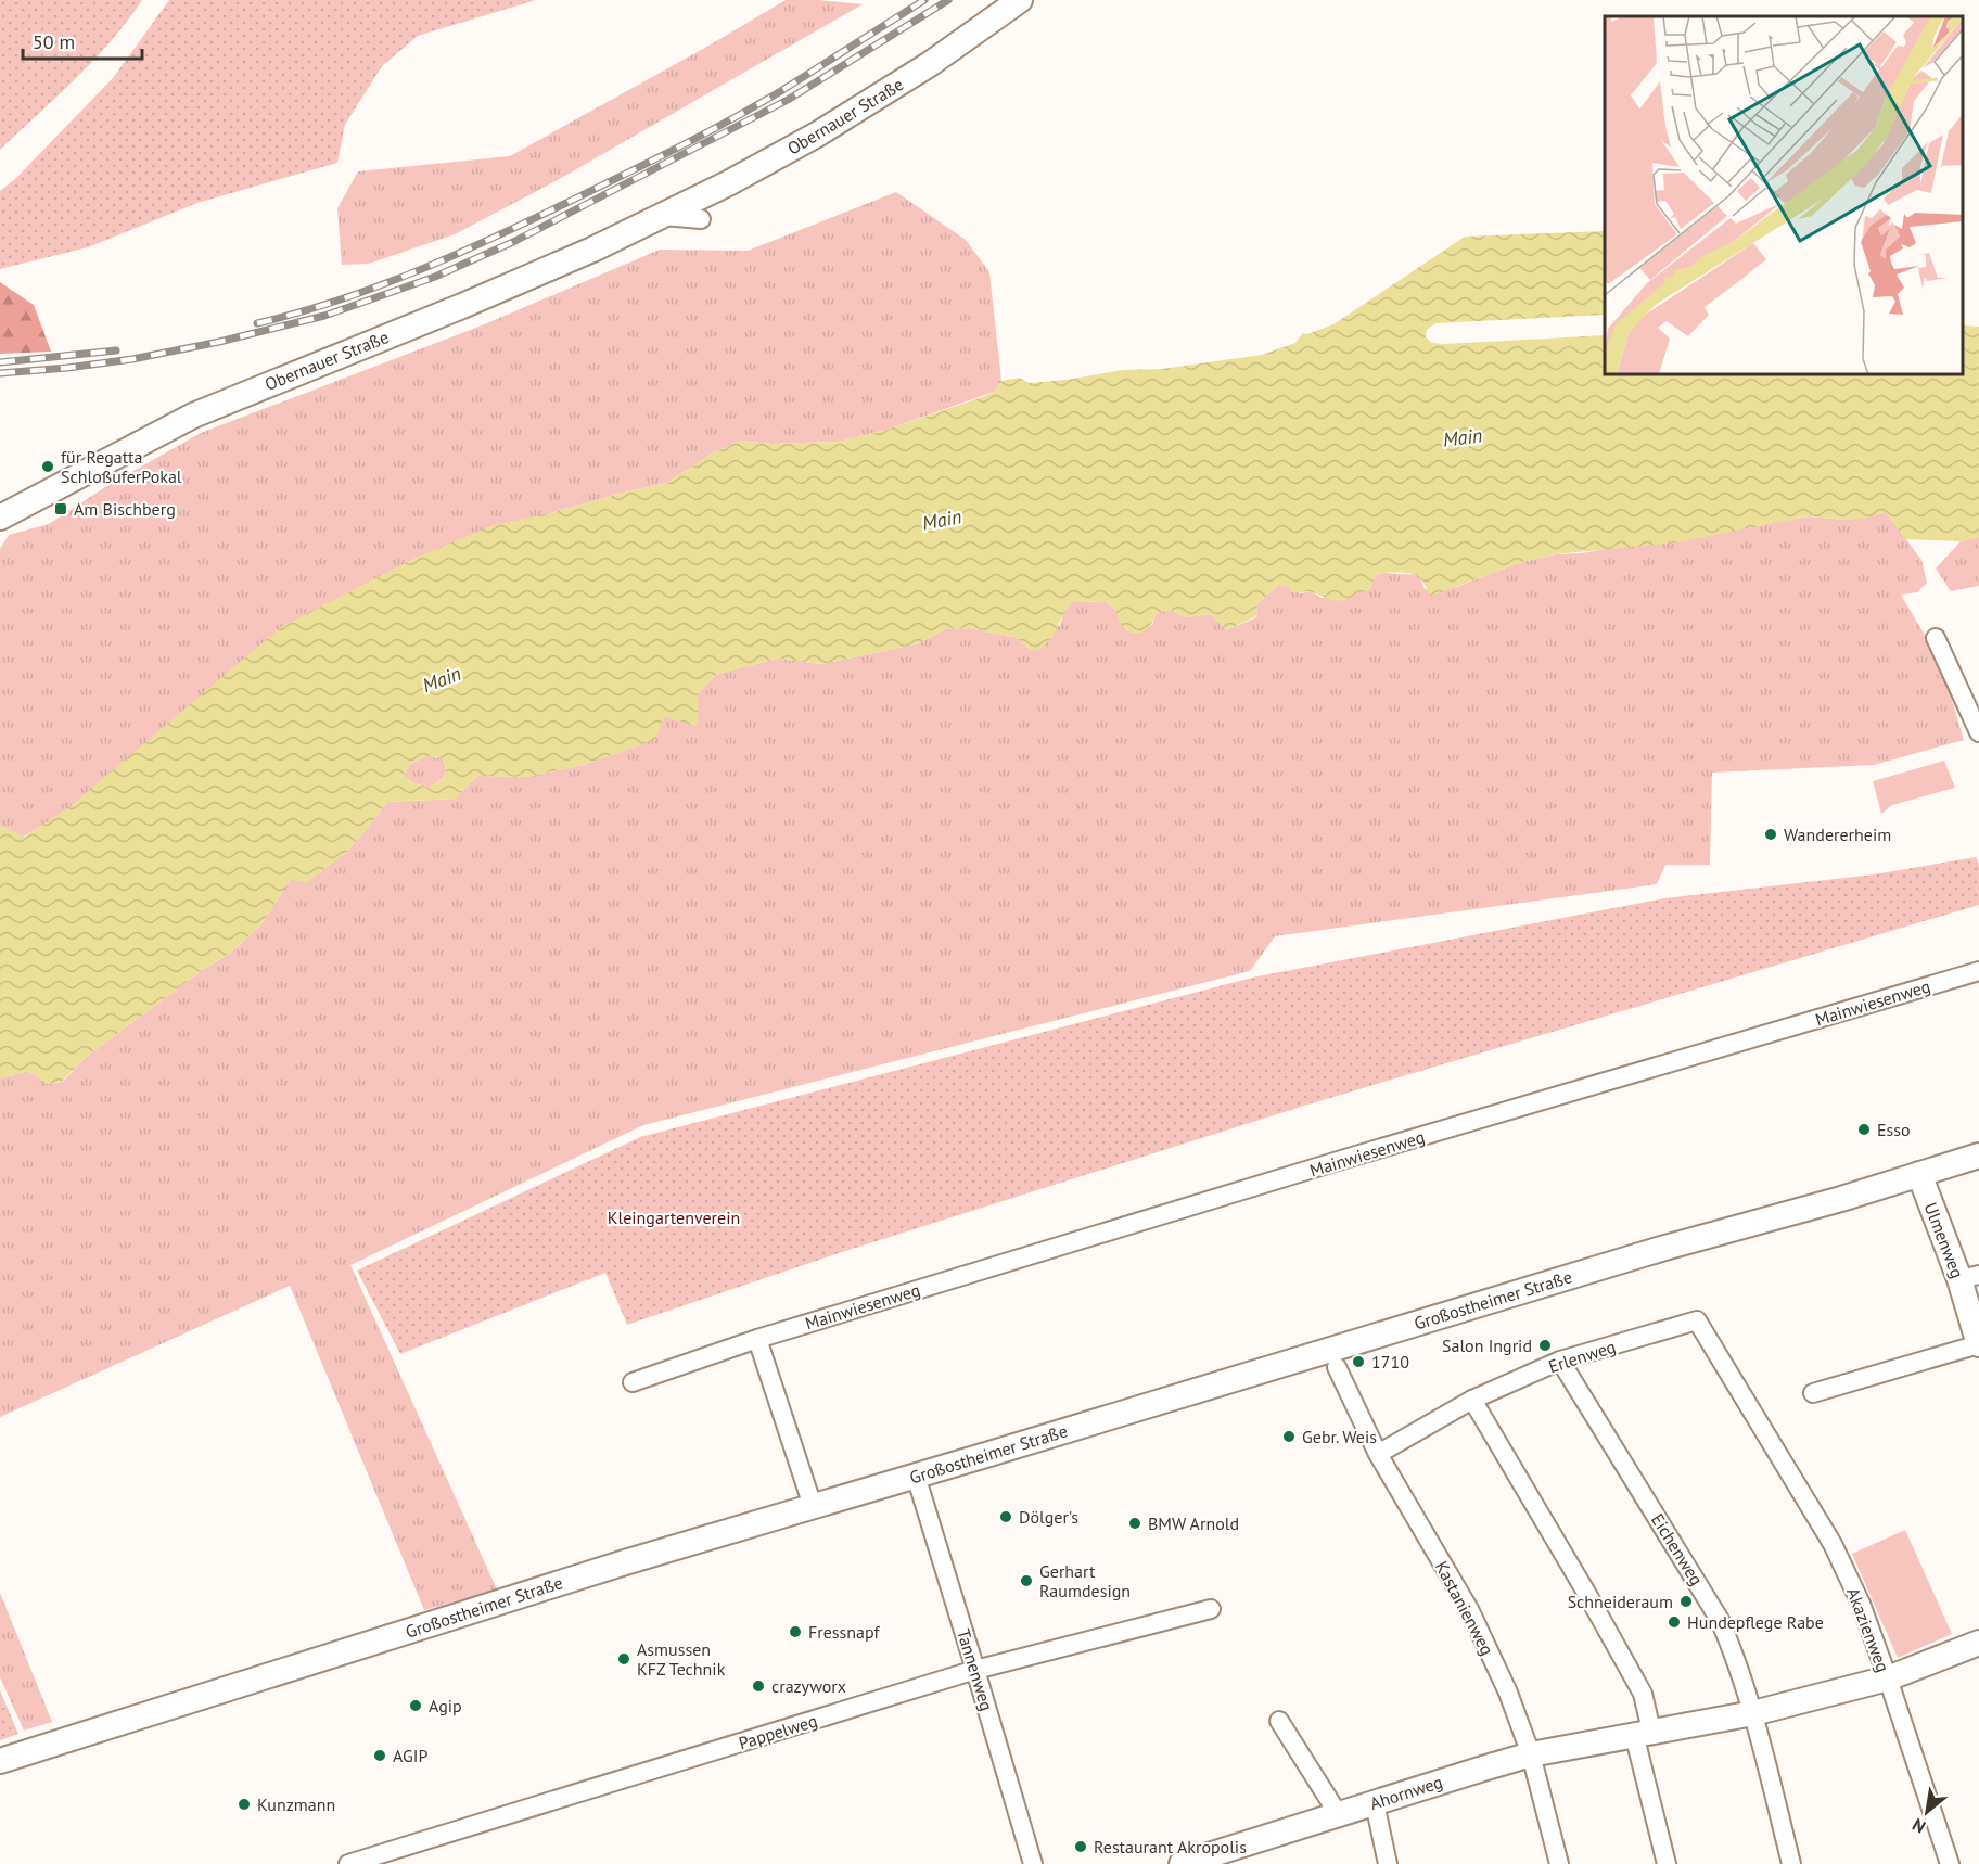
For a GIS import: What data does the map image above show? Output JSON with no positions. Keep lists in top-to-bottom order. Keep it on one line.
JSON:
{"streets":{"main road":["Obernauer Straße","Ulmenweg","Großostheimer Straße","Ahornweg"],"street":["Mainwiesenweg","Erlenweg","Eichenweg","Kastanienweg","Akazienweg","Tannenweg","Pappelweg"]},"crossings":[["Ulmenweg","Großostheimer Straße"],["Großostheimer Straße","Tannenweg"],["Erlenweg","Eichenweg"],["Erlenweg","Kastanienweg"],["Erlenweg","Akazienweg"],["Eichenweg","Ahornweg"],["Kastanienweg","Ahornweg"],["Akazienweg","Ahornweg"],["Tannenweg","Pappelweg"]],"water":["Main"],"parks":["Kleingartenverein"],"places":{"other":["für Regatta SchloßuferPokal","Wandererheim","Esso","Salon Ingrid","1710","Gebr. Weis","Dölger's","BMW Arnold","Gerhart Raumdesign","Schneideraum","Hundepflege Rabe","Fressnapf","Asmussen KFZ Technik","crazyworx","Agip","AGIP","Kunzmann","Restaurant Akropolis"],"transit":["Am Bischberg"]},"scale_bar":"50 m","north":"bottom left"}
